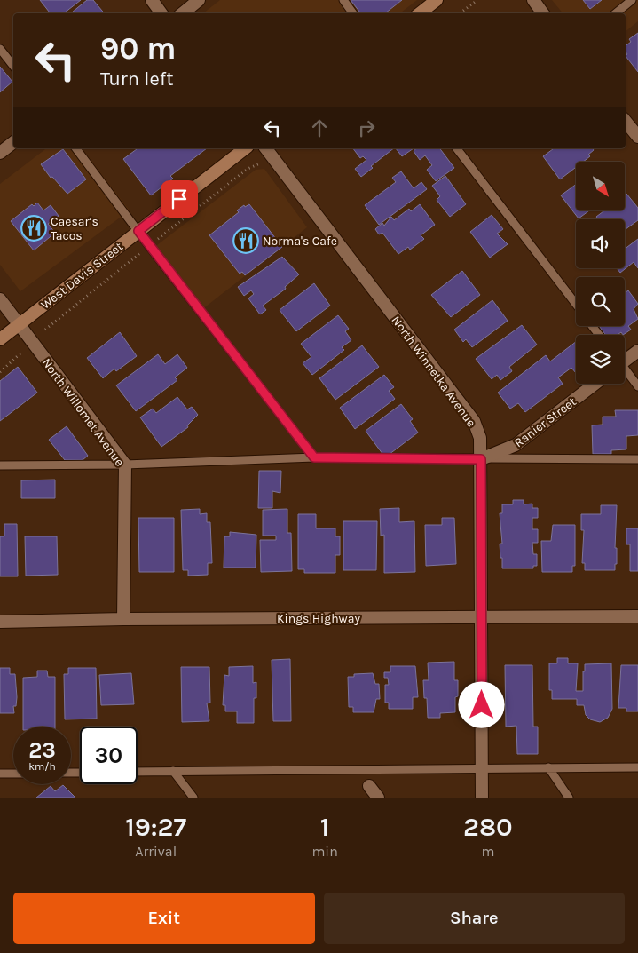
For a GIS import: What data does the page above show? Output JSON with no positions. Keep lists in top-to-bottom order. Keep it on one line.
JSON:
{"streets":{"main road":["West Davis Street"],"street":["North Winnetka Avenue","North Willomet Avenue","Ranier Street","Kings Highway"]},"crossings":[["West Davis Street","North Willomet Avenue"],["North Winnetka Avenue","Ranier Street"],["North Winnetka Avenue","Kings Highway"],["North Willomet Avenue","Kings Highway"]],"places":{"restaurant":["Caesar’s Tacos","Norma's Cafe"]},"north":"bottom right","page":{"turn":["90 m","Turn left"],"speed":"23 km/h","limit":"30","eta":["19:27","Arrival","1","min","280","m"],"buttons":["Exit","Share"]}}
